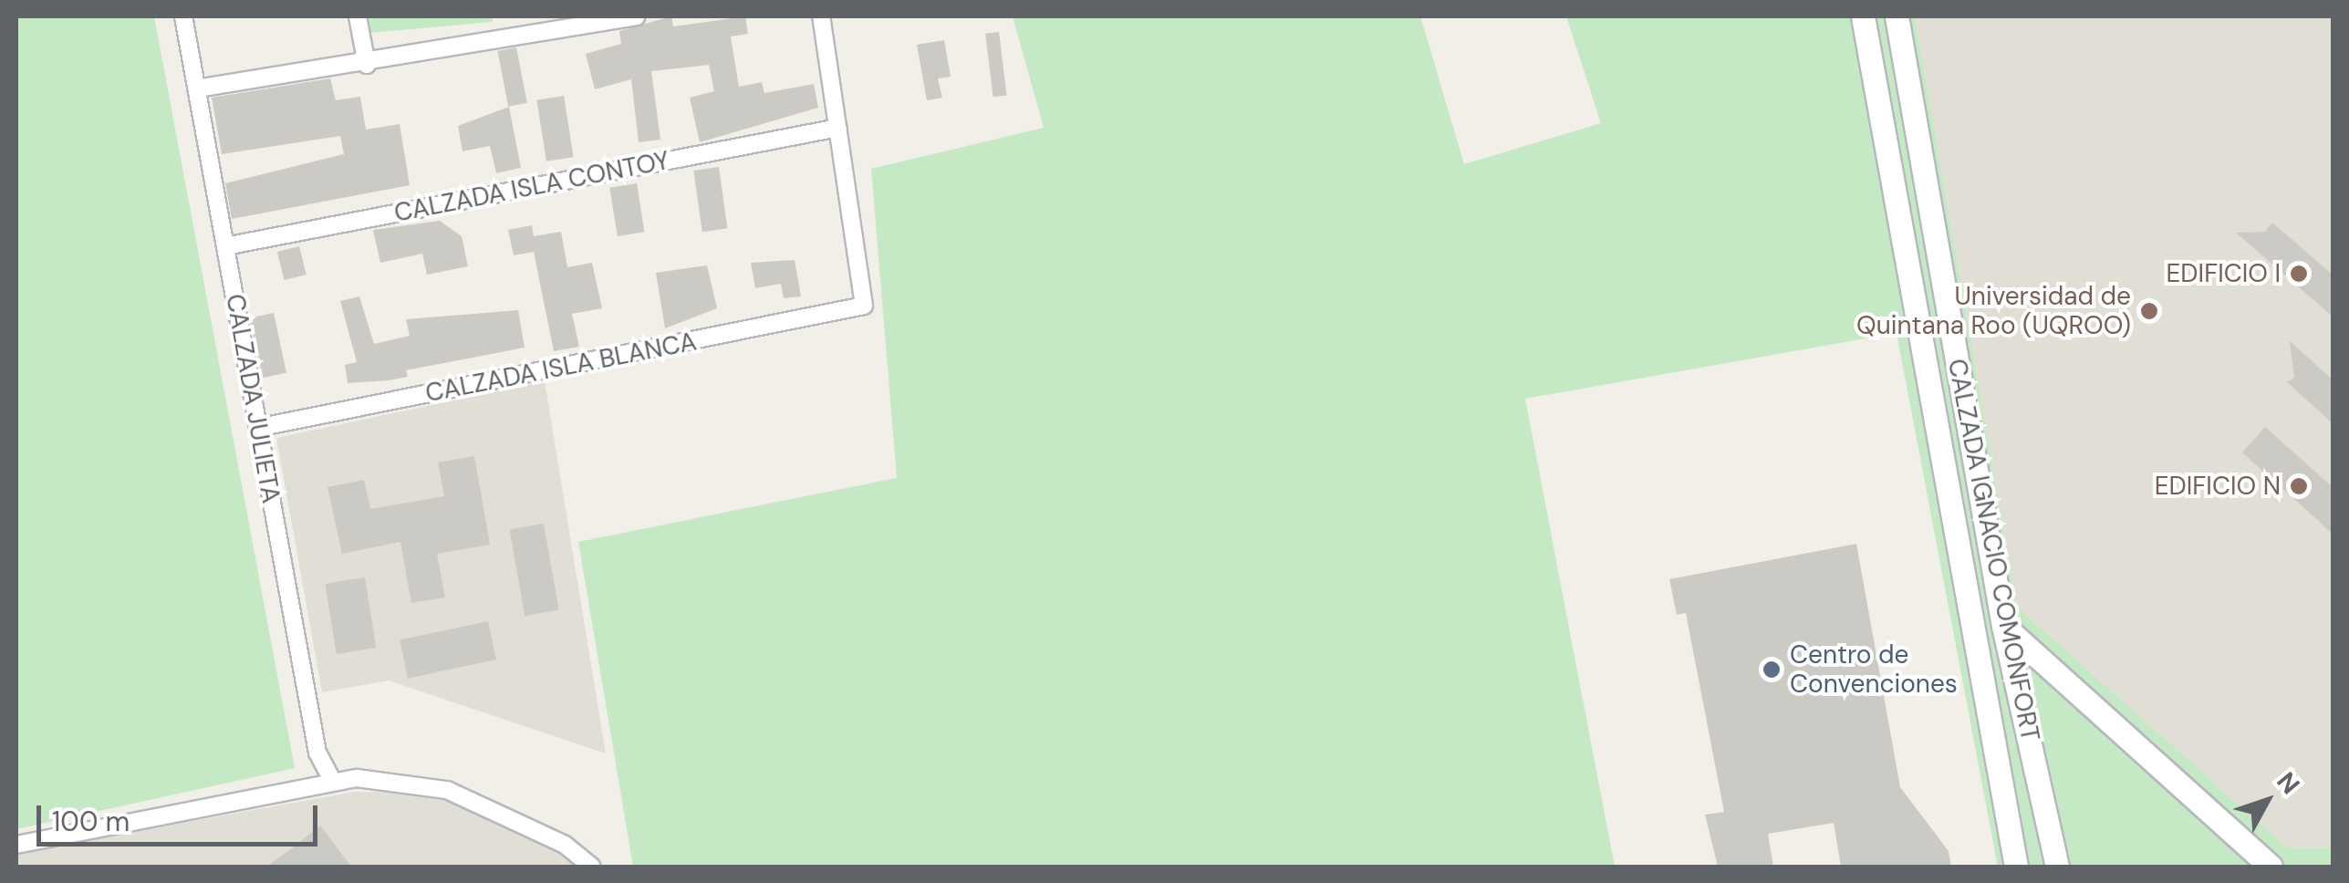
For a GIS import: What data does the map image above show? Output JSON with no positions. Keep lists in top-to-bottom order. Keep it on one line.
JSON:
{"streets":{"main road":["CALZADA IGNACIO COMONFORT"],"street":["CALZADA ISLA CONTOY","CALZADA ISLA BLANCA","CALZADA JULIETA"]},"crossings":[["CALZADA ISLA CONTOY","CALZADA ISLA BLANCA"],["CALZADA ISLA CONTOY","CALZADA JULIETA"],["CALZADA ISLA BLANCA","CALZADA JULIETA"]],"places":["EDIFICIO I","Universidad de Quintana Roo (UQROO)","EDIFICIO N","Centro de Convenciones"],"scale_bar":"100 m","north":"top right"}
